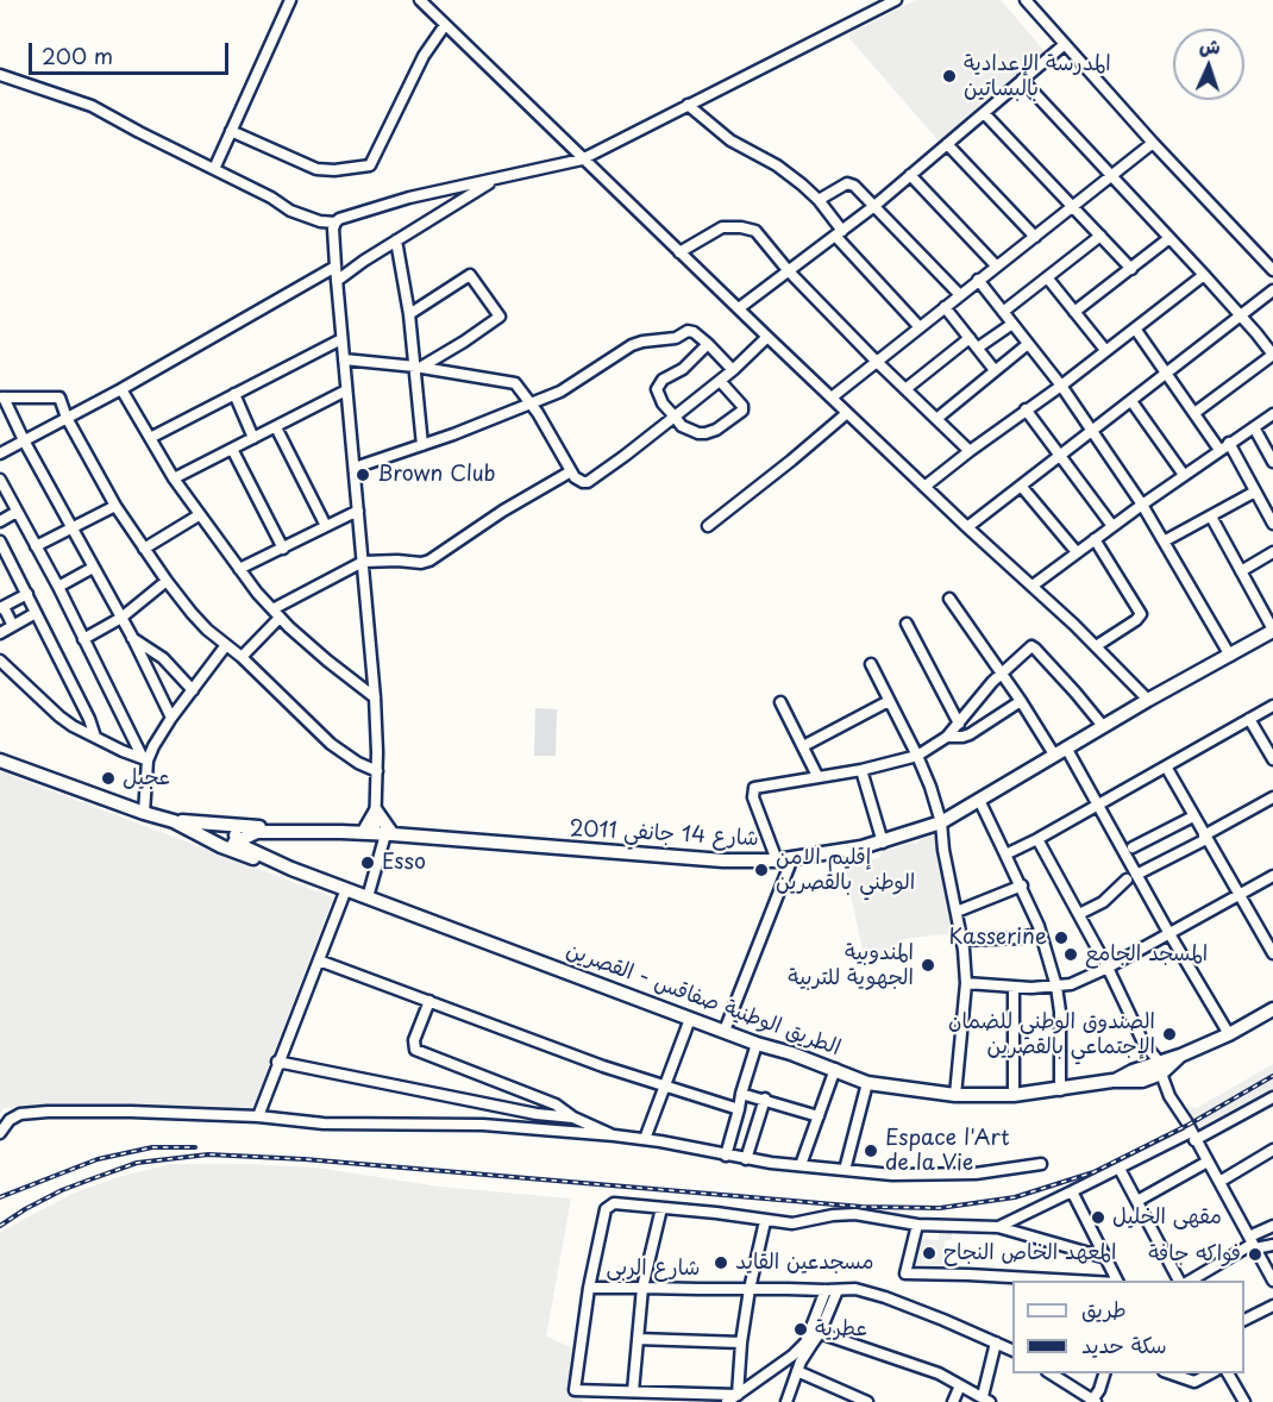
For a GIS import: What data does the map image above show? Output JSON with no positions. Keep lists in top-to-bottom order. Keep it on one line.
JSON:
{"streets":{"main road":["شارع 14 جانفي 2011","الطريق الوطنية صفاقس - القصرين"],"street":["شارع الربى"]},"crossings":[["شارع 14 جانفي 2011","الطريق الوطنية صفاقس - القصرين"]],"places":["المدرسة الإعدادية بالبساتين","Brown Club","عجيل","Esso","إقليم الامن الوطني بالقصرين","Kasserine","المسجد الجامع","المندوبية الجهوية للتربية","الصندوق الوطني للضمان الإجتماعي بالقصرين","Espace l'Art de la Vie","مقهى الخليل","المعهد الخاص النجاح","فواكه جافة","مسجدعين القايد","عطرية"],"legend":["طريق","سكة حديد"],"scale_bar":"200 m","north":"top"}
